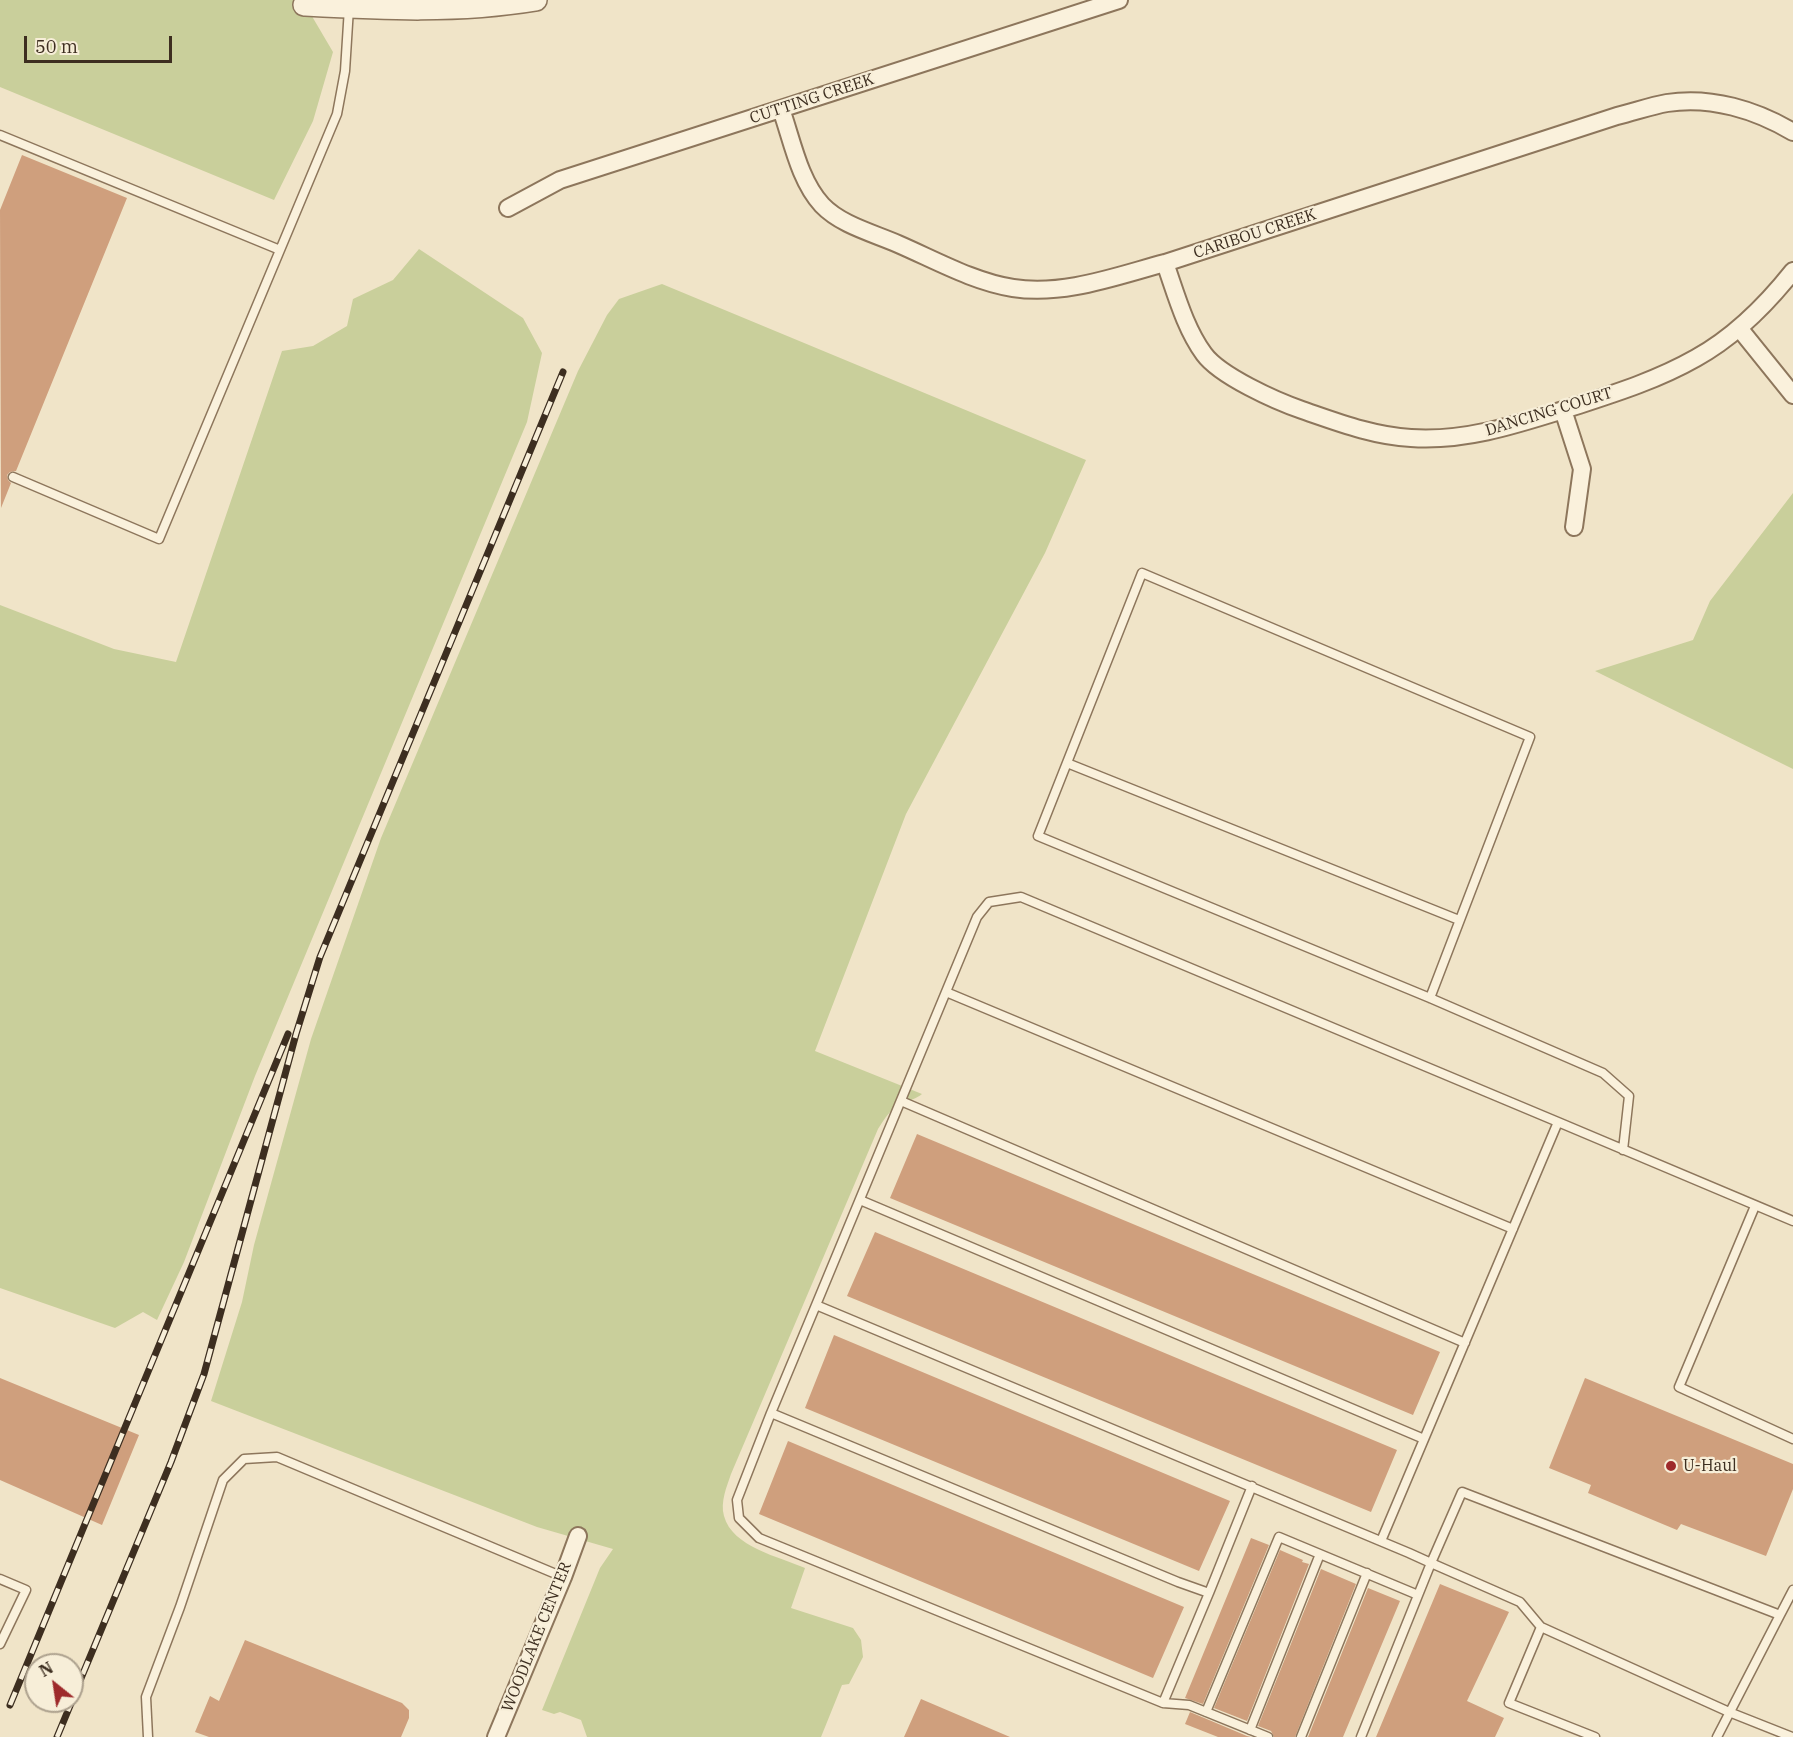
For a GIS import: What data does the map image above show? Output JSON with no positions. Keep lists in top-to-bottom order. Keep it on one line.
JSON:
{"streets":{"street":["CUTTING CREEK","CARIBOU CREEK","DANCING COURT","WOODLAKE CENTER"]},"crossings":[["CUTTING CREEK","CARIBOU CREEK"],["CARIBOU CREEK","DANCING COURT"]],"places":["U-Haul"],"scale_bar":"50 m","north":"top left"}
